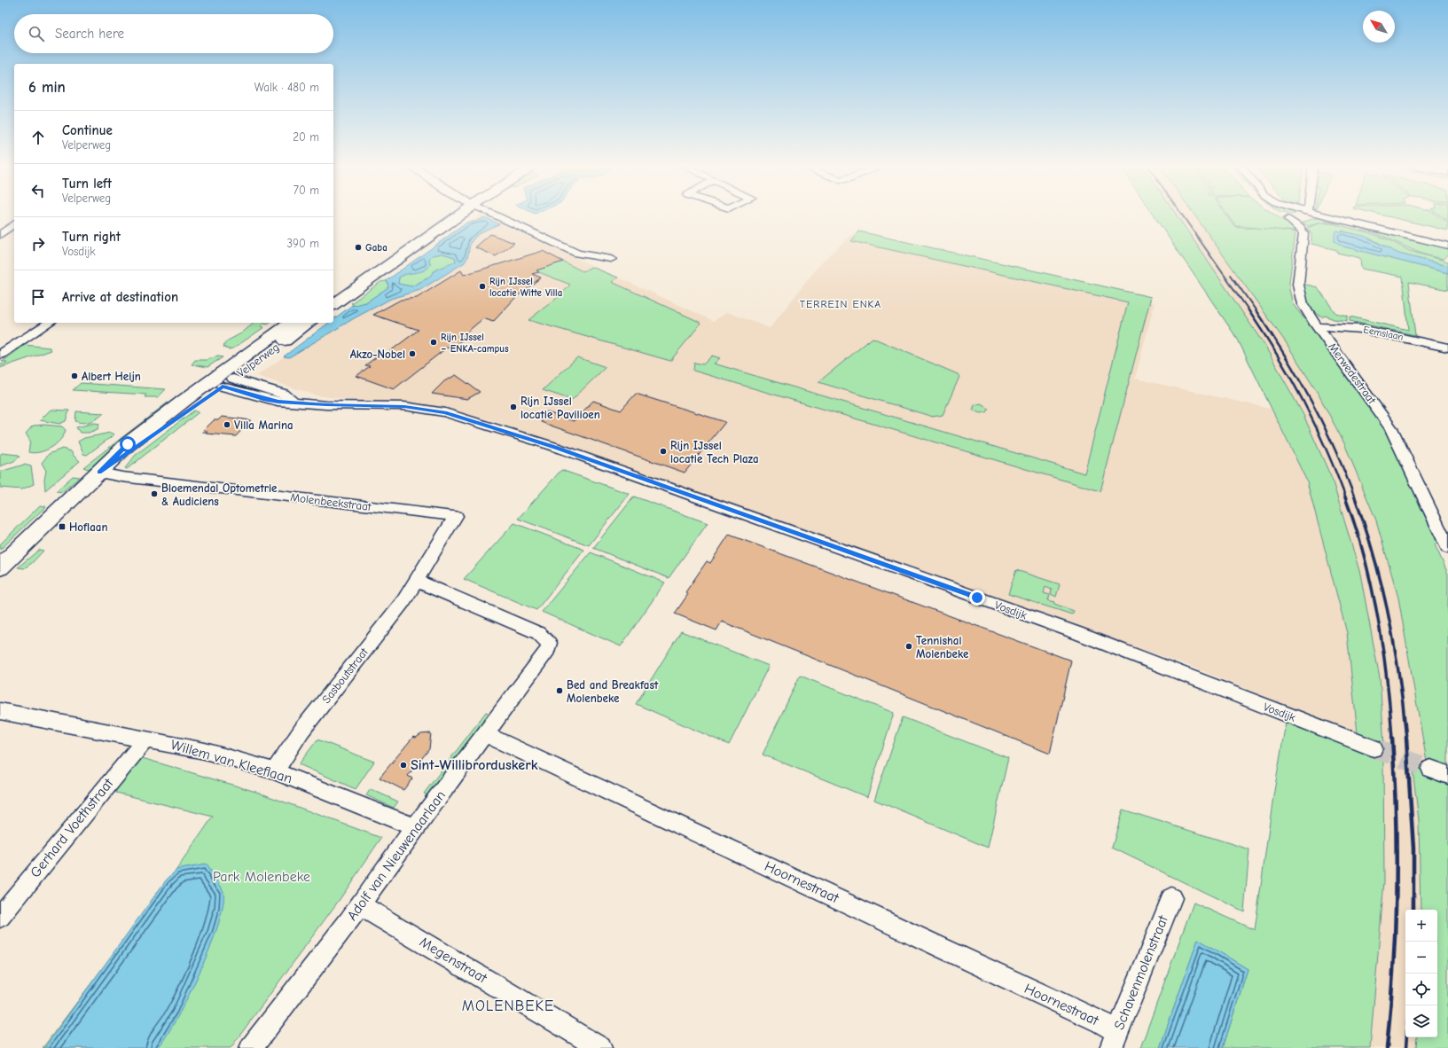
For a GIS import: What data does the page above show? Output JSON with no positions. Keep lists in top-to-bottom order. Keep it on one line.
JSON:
{"streets":{"main road":["Velperweg"],"street":["Eemslaan","Merwedestraat","Molenbeekstraat","Vosdijk","Sasboutstraat","Willem van Kleeflaan","Gerhard Voethstraat","Adolf van Nieuwenaarlaan","Hoornestraat","Megenstraat","Schavenmolenstraat"]},"crossings":[["Eemslaan","Merwedestraat"],["Velperweg","Molenbeekstraat"],["Velperweg","Vosdijk"],["Molenbeekstraat","Sasboutstraat"],["Sasboutstraat","Willem van Kleeflaan"],["Sasboutstraat","Adolf van Nieuwenaarlaan"],["Willem van Kleeflaan","Gerhard Voethstraat"],["Willem van Kleeflaan","Adolf van Nieuwenaarlaan"],["Adolf van Nieuwenaarlaan","Hoornestraat"],["Adolf van Nieuwenaarlaan","Megenstraat"],["Hoornestraat","Schavenmolenstraat"]],"districts":["TERREIN ENKA","MOLENBEKE"],"parks":["Park Molenbeke"],"places":{"other":["Gaba","Rijn IJssel locatie Witte Villa","Rijn IJssel – ENKA-campus","Akzo-Nobel","Albert Heijn","Rijn IJssel locatie Pavilioen","Villa Marina","Rijn IJssel locatie Tech Plaza","Bloemendal Optometrie & Audiciens","Tennishal Molenbeke","Bed and Breakfast Molenbeke","Sint-Willibrorduskerk"],"transit":["Hoflaan"]},"north":"top left","page":{"search":"Search here","heading":["6 min","Walk · 480 m"],"list":[["Continue","Velperweg","20 m"],["Turn left","Velperweg","70 m"],["Turn right","Vosdijk","390 m"],"Arrive at destination"],"map_buttons":["+","−"]}}
